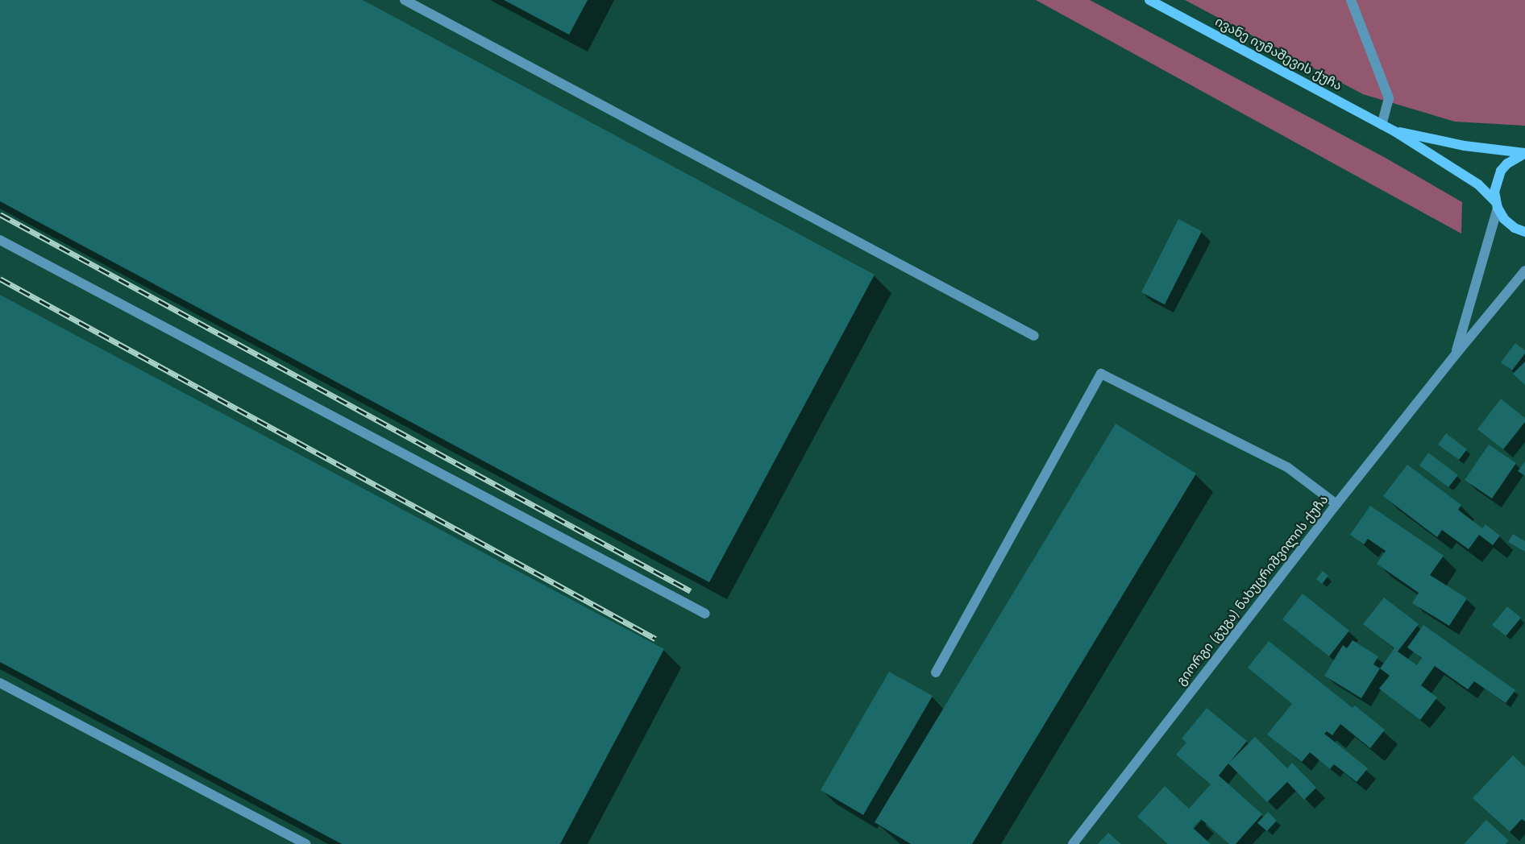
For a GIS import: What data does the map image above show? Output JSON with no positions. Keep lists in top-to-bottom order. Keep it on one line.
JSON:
{"streets":{"street":["ივანე იუმაშევის ქუჩა","გიორგი (გუგა) ნახუცრიშვილის ქუჩა"]},"crossings":[["ივანე იუმაშევის ქუჩა","გიორგი (გუგა) ნახუცრიშვილის ქუჩა"]]}
